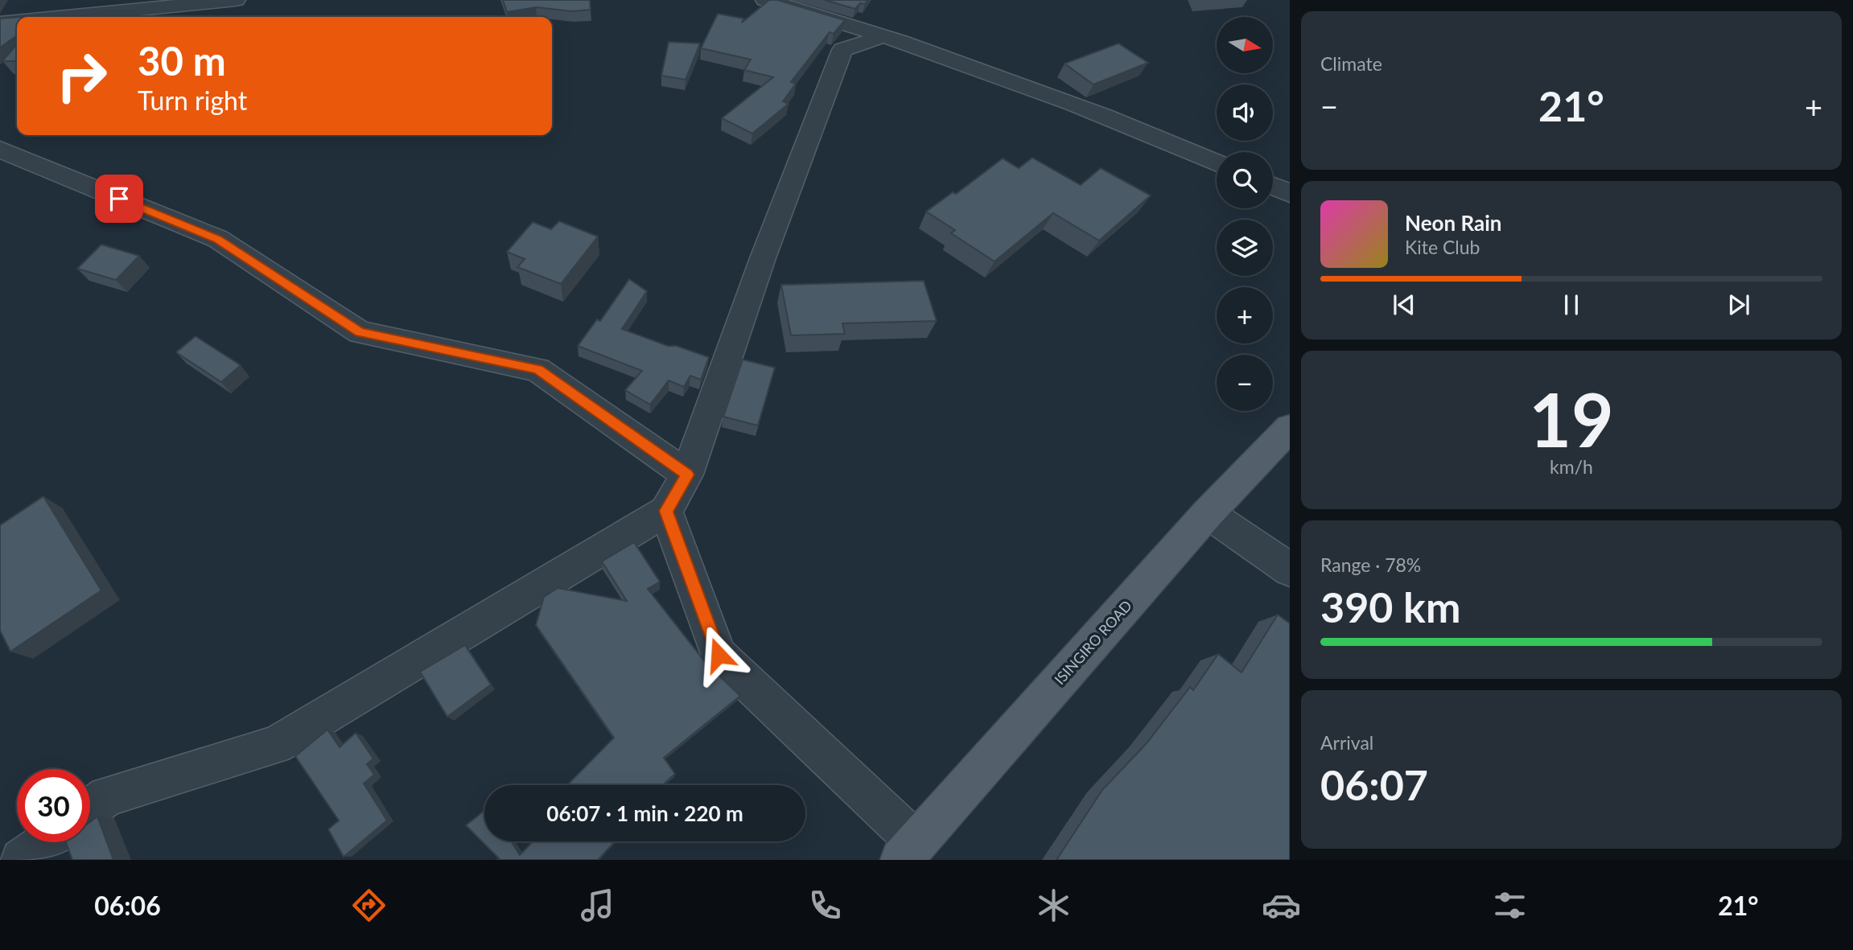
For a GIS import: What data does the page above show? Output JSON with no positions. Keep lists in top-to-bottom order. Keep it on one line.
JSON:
{"streets":{"main road":["ISINGIRO ROAD"]},"north":"right","page":{"tile":["Climate",["19","km/h"],["Range · 78%","390 km"],["Arrival","06:07"]],"map_buttons":["+","−"],"turn":["30 m","Turn right"],"heat":["−","21°","+"],"song":["Neon Rain","Kite Club"],"limit":"30","trip":"06:07 · 1 min · 220 m","tabs":["06:06","21°"]}}
